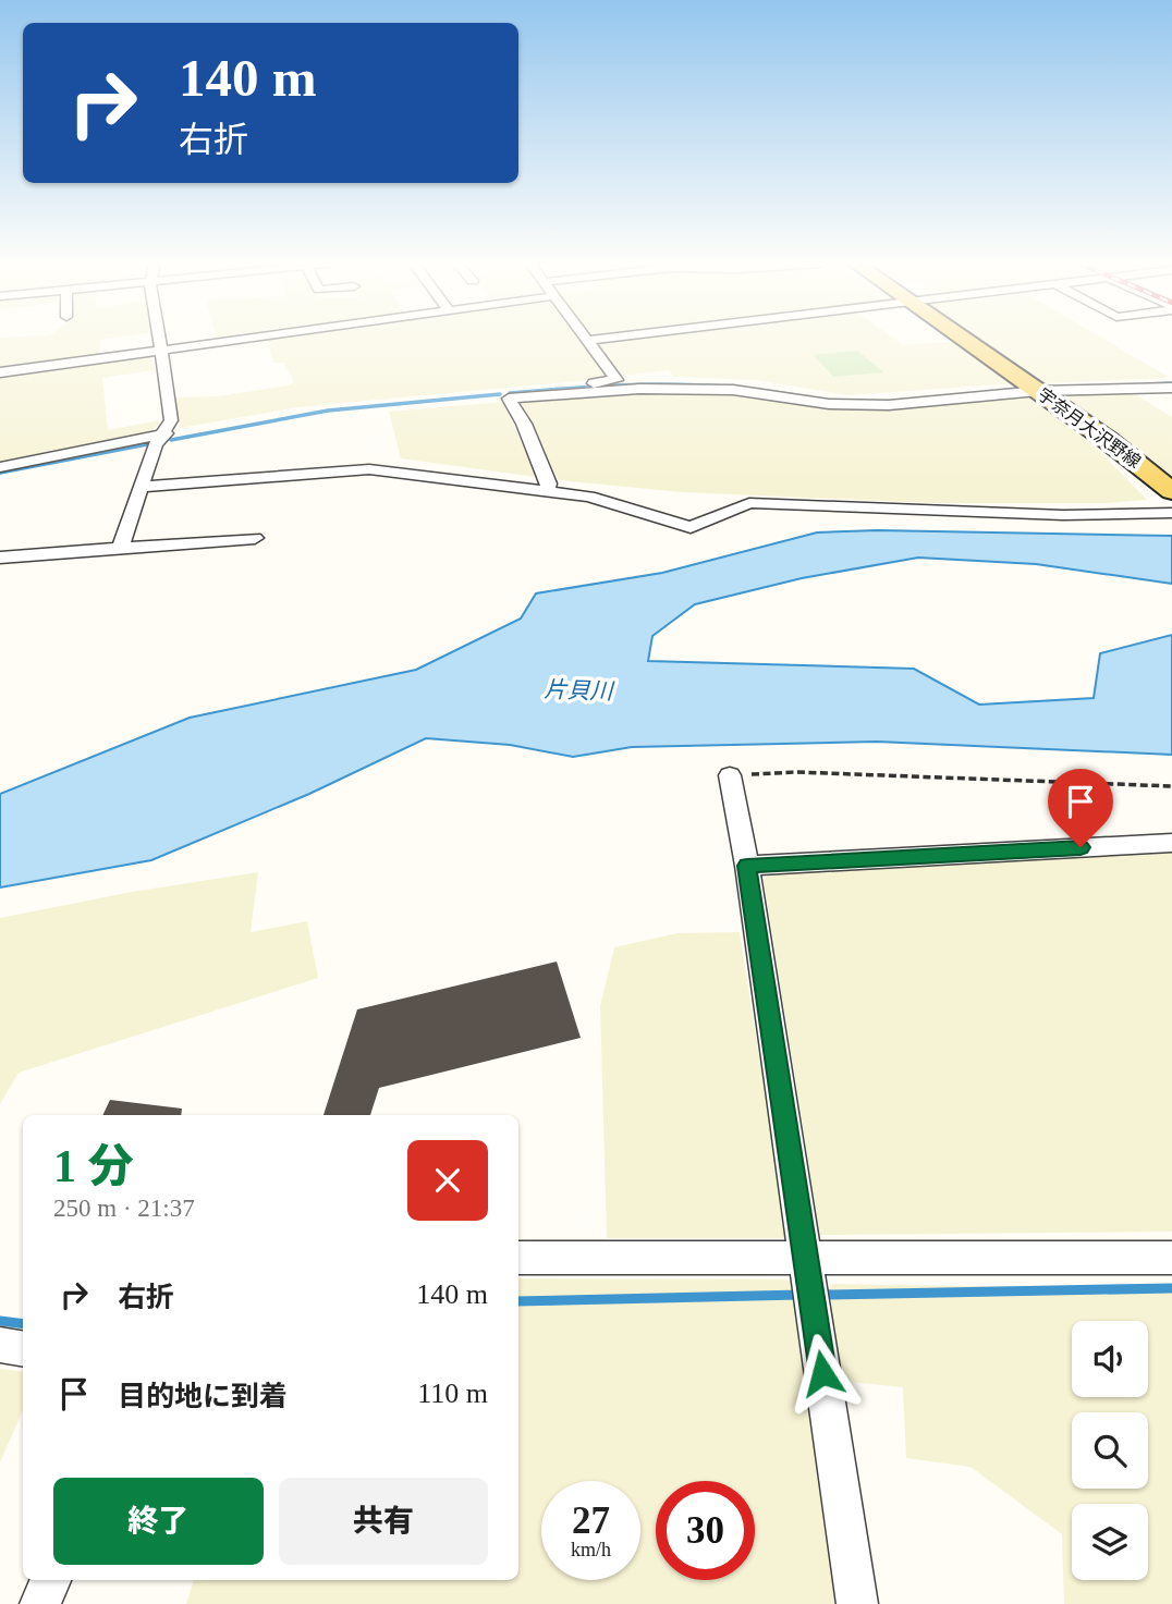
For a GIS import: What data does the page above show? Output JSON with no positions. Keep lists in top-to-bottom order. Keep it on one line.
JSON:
{"streets":{"main road":["宇奈月大沢野線"]},"water":["片貝川"],"page":{"turn":["140 m","右折"],"heading":["1 分","250 m · 21:37"],"list":[{"name":"右折","value":"140 m"},{"name":"目的地に到着","value":"110 m"}],"buttons":["終了","共有"],"speed":"27 km/h","limit":"30"}}
